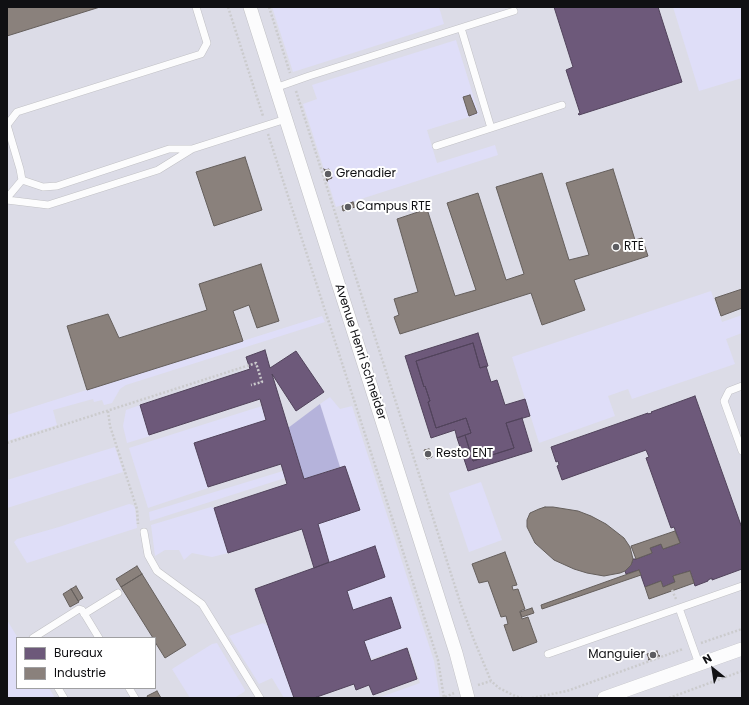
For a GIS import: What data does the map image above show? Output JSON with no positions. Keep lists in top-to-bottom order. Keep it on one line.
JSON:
{"streets":{"street":["Avenue Henri Schneider"]},"places":["Grenadier","Campus RTE","RTE","Resto ENT","Manguier"],"legend":["Bureaux","Industrie"],"north":"top left"}
